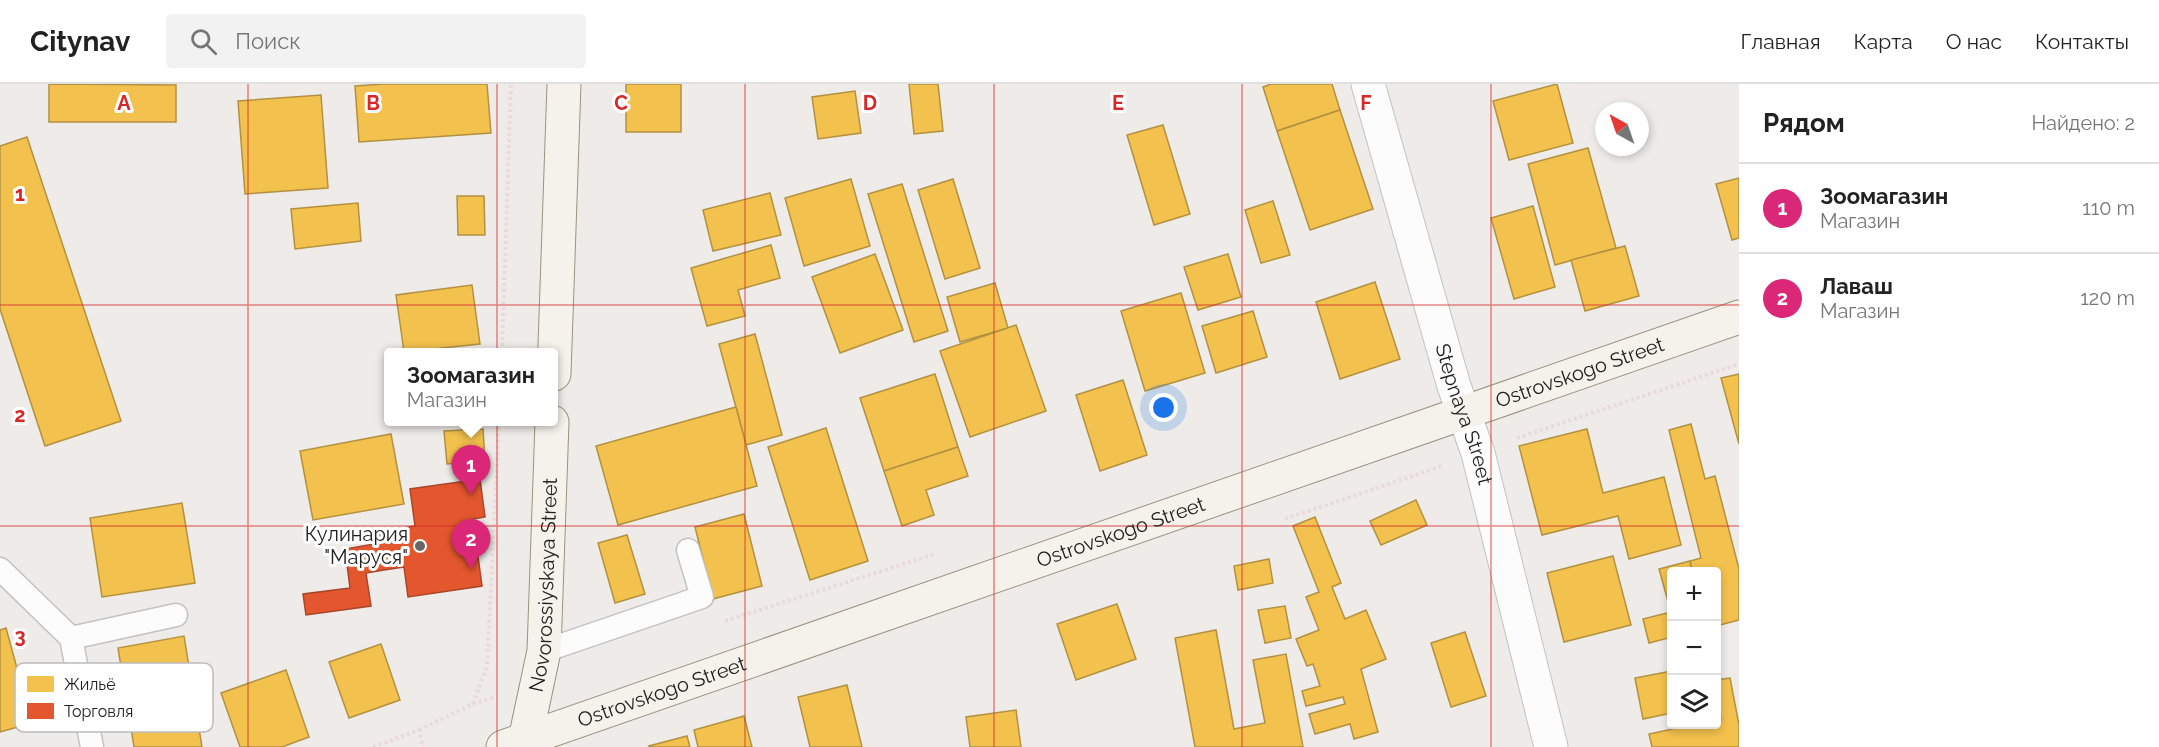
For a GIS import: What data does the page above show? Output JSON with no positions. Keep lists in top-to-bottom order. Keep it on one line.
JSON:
{"streets":{"street":["Ostrovskogo Street","Stepnaya Street","Novorossiyskaya Street"]},"crossings":[["Ostrovskogo Street","Stepnaya Street"],["Ostrovskogo Street","Novorossiyskaya Street"]],"places":["Кулинария \"Маруся\""],"legend":["Жильё","Торговля"],"north":"top left","page":{"header":"Citynav","search":"Поиск","nav":["Главная","Карта","О нас","Контакты"],"heading":["Рядом","Найдено: 2"],"list":[{"mark":"1","name":"Зоомагазин","note":"Магазин","value":"110 m"},{"mark":"2","name":"Лаваш","note":"Магазин","value":"120 m"}],"popup":["Зоомагазин","Магазин"],"pins":["1","2"],"map_buttons":["+","−"]},"grid":{"columns":["A","B","C","D","E","F"],"rows":["1","2","3"]}}
